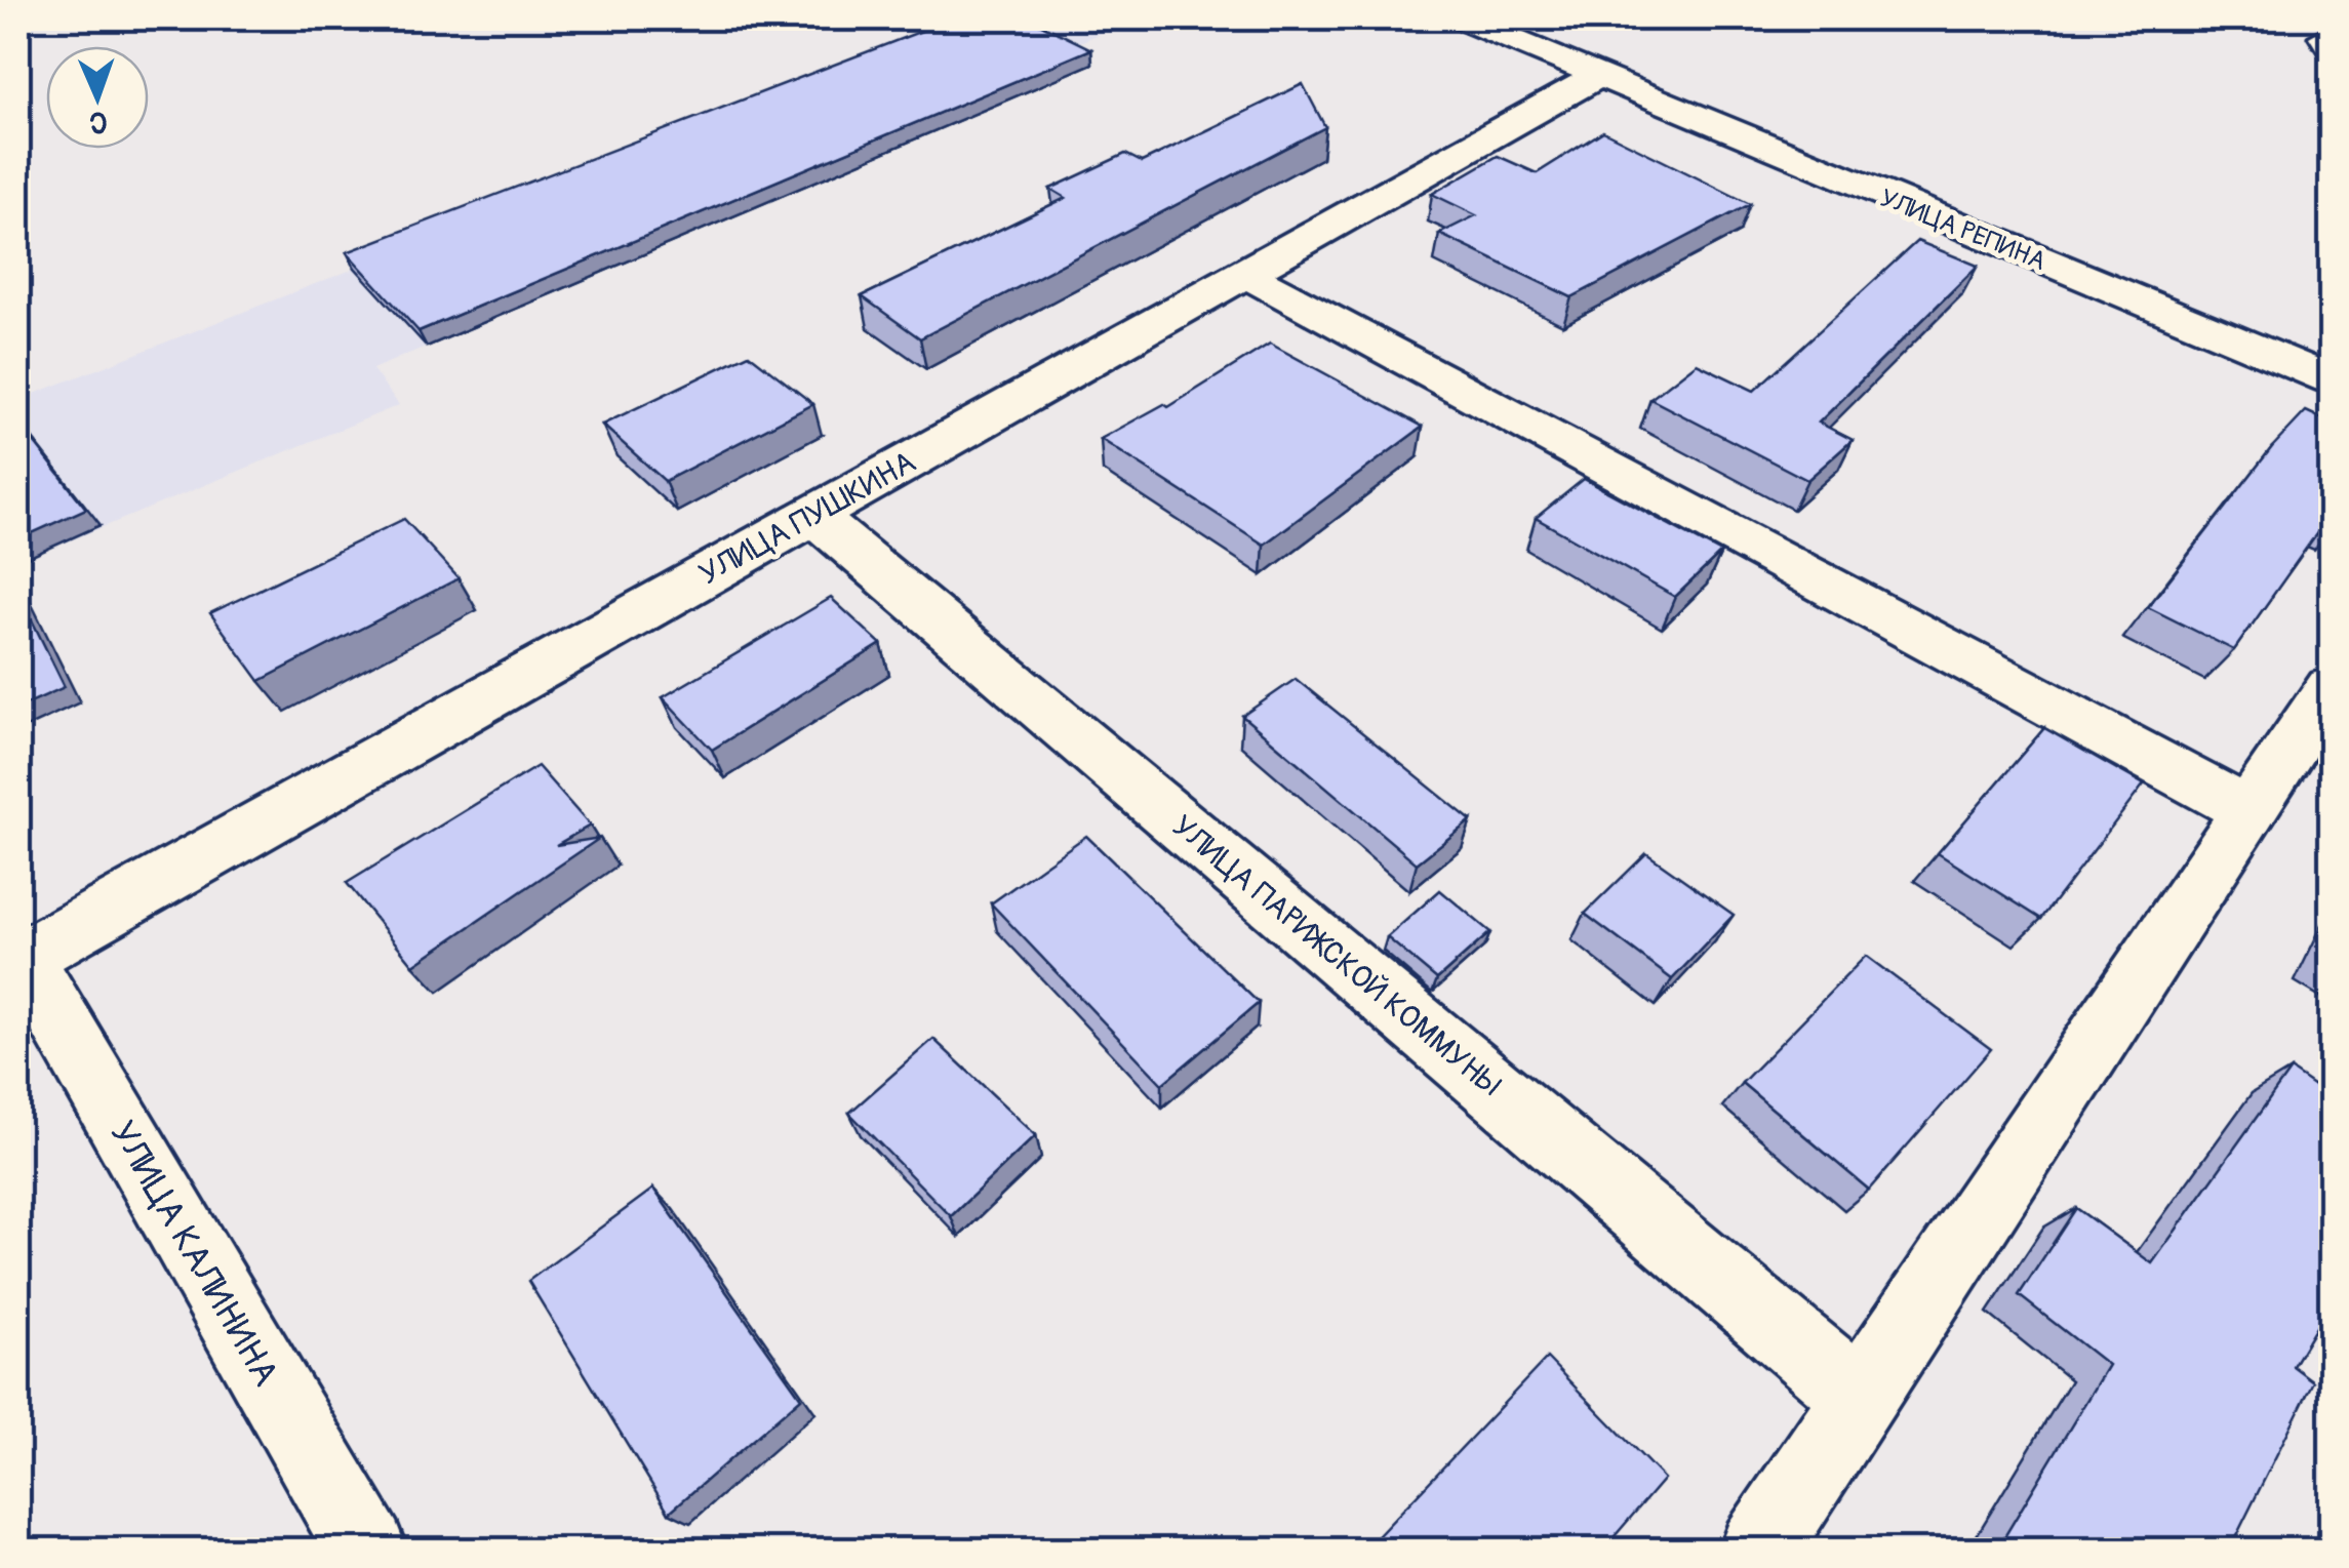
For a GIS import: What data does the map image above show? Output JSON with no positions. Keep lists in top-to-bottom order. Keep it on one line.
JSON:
{"streets":{"street":["УЛИЦА РЕПИНА","УЛИЦА ПУШКИНА","УЛИЦА ПАРИЖСКОЙ КОММУНЫ","УЛИЦА КАЛИНИНА"]},"crossings":[["УЛИЦА РЕПИНА","УЛИЦА ПУШКИНА"],["УЛИЦА ПУШКИНА","УЛИЦА ПАРИЖСКОЙ КОММУНЫ"],["УЛИЦА ПУШКИНА","УЛИЦА КАЛИНИНА"]],"north":"bottom"}
